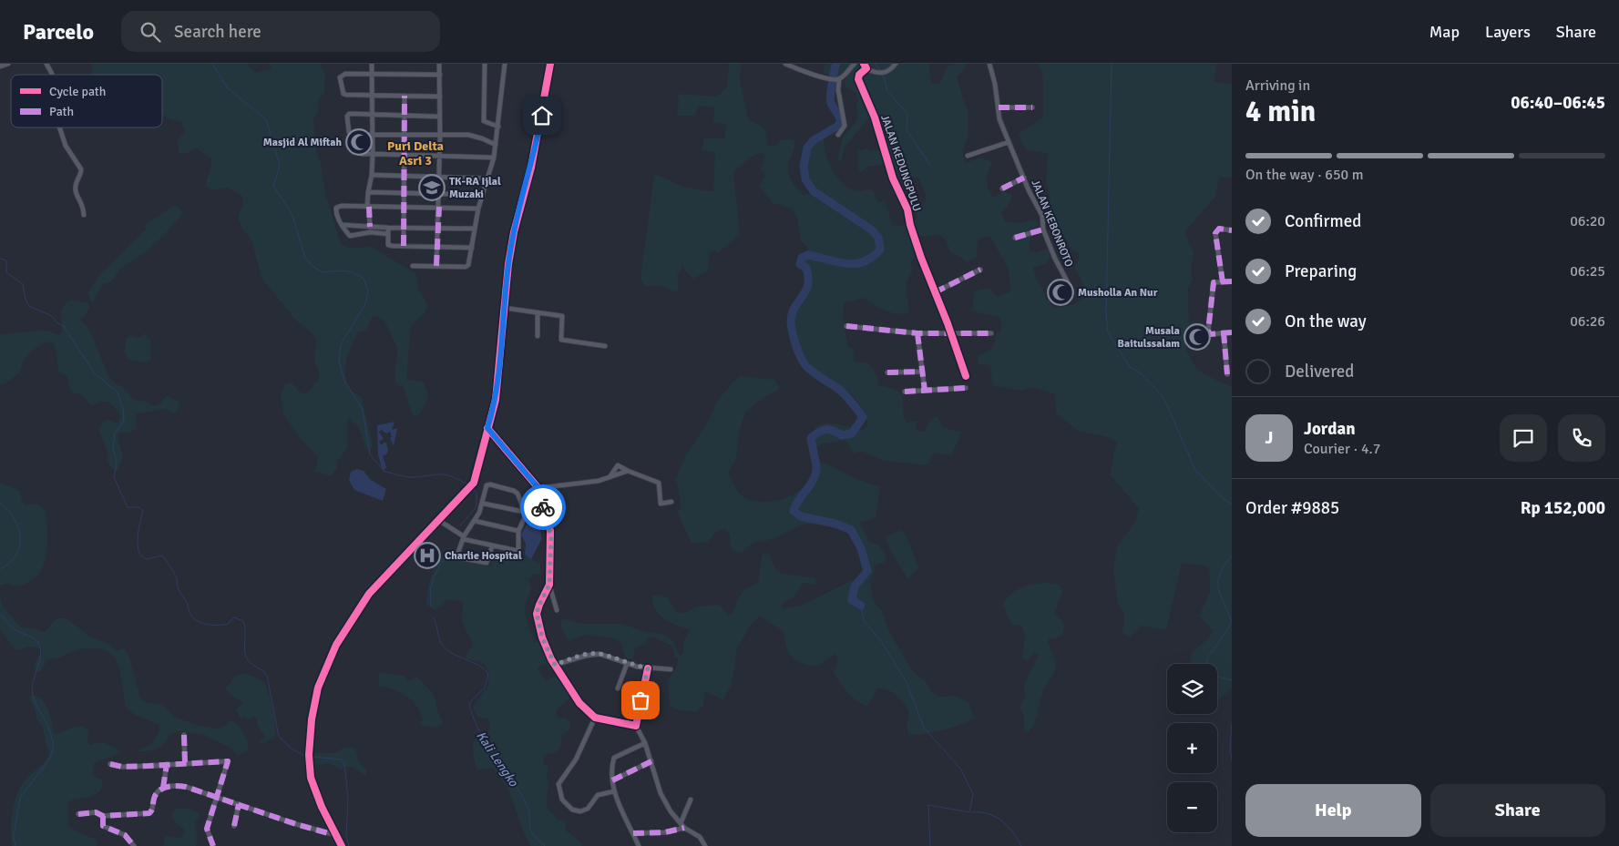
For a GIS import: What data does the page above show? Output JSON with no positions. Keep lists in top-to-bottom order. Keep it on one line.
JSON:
{"streets":{"street":["JALAN KEDUNGPULU","JALAN KEBONROTO"]},"districts":["Puri Delta Asri 3"],"water":["Kali Lengko"],"places":{"mosque":["Masjid Al Miftah","Musholla An Nur","Musala Baitulssalam"],"school or university":["TK-RA Ijlal Muzaki"],"hospital":["Charlie Hospital"]},"legend":["Cycle path","Path"],"page":{"header":"Parcelo","search":"Search here","nav":["Map","Layers","Share"],"heading":["4 min","Arriving in","06:40–06:45"],"panel":["Jordan","Courier · 4.7","Order #9885","Rp 152,000"],"bar":"On the way · 650 m","list":[["Confirmed","06:20"],["Preparing","06:25"],["On the way","06:26"],"Delivered"],"round":"J","map_buttons":["+","−"],"buttons":["Help","Share"]}}
